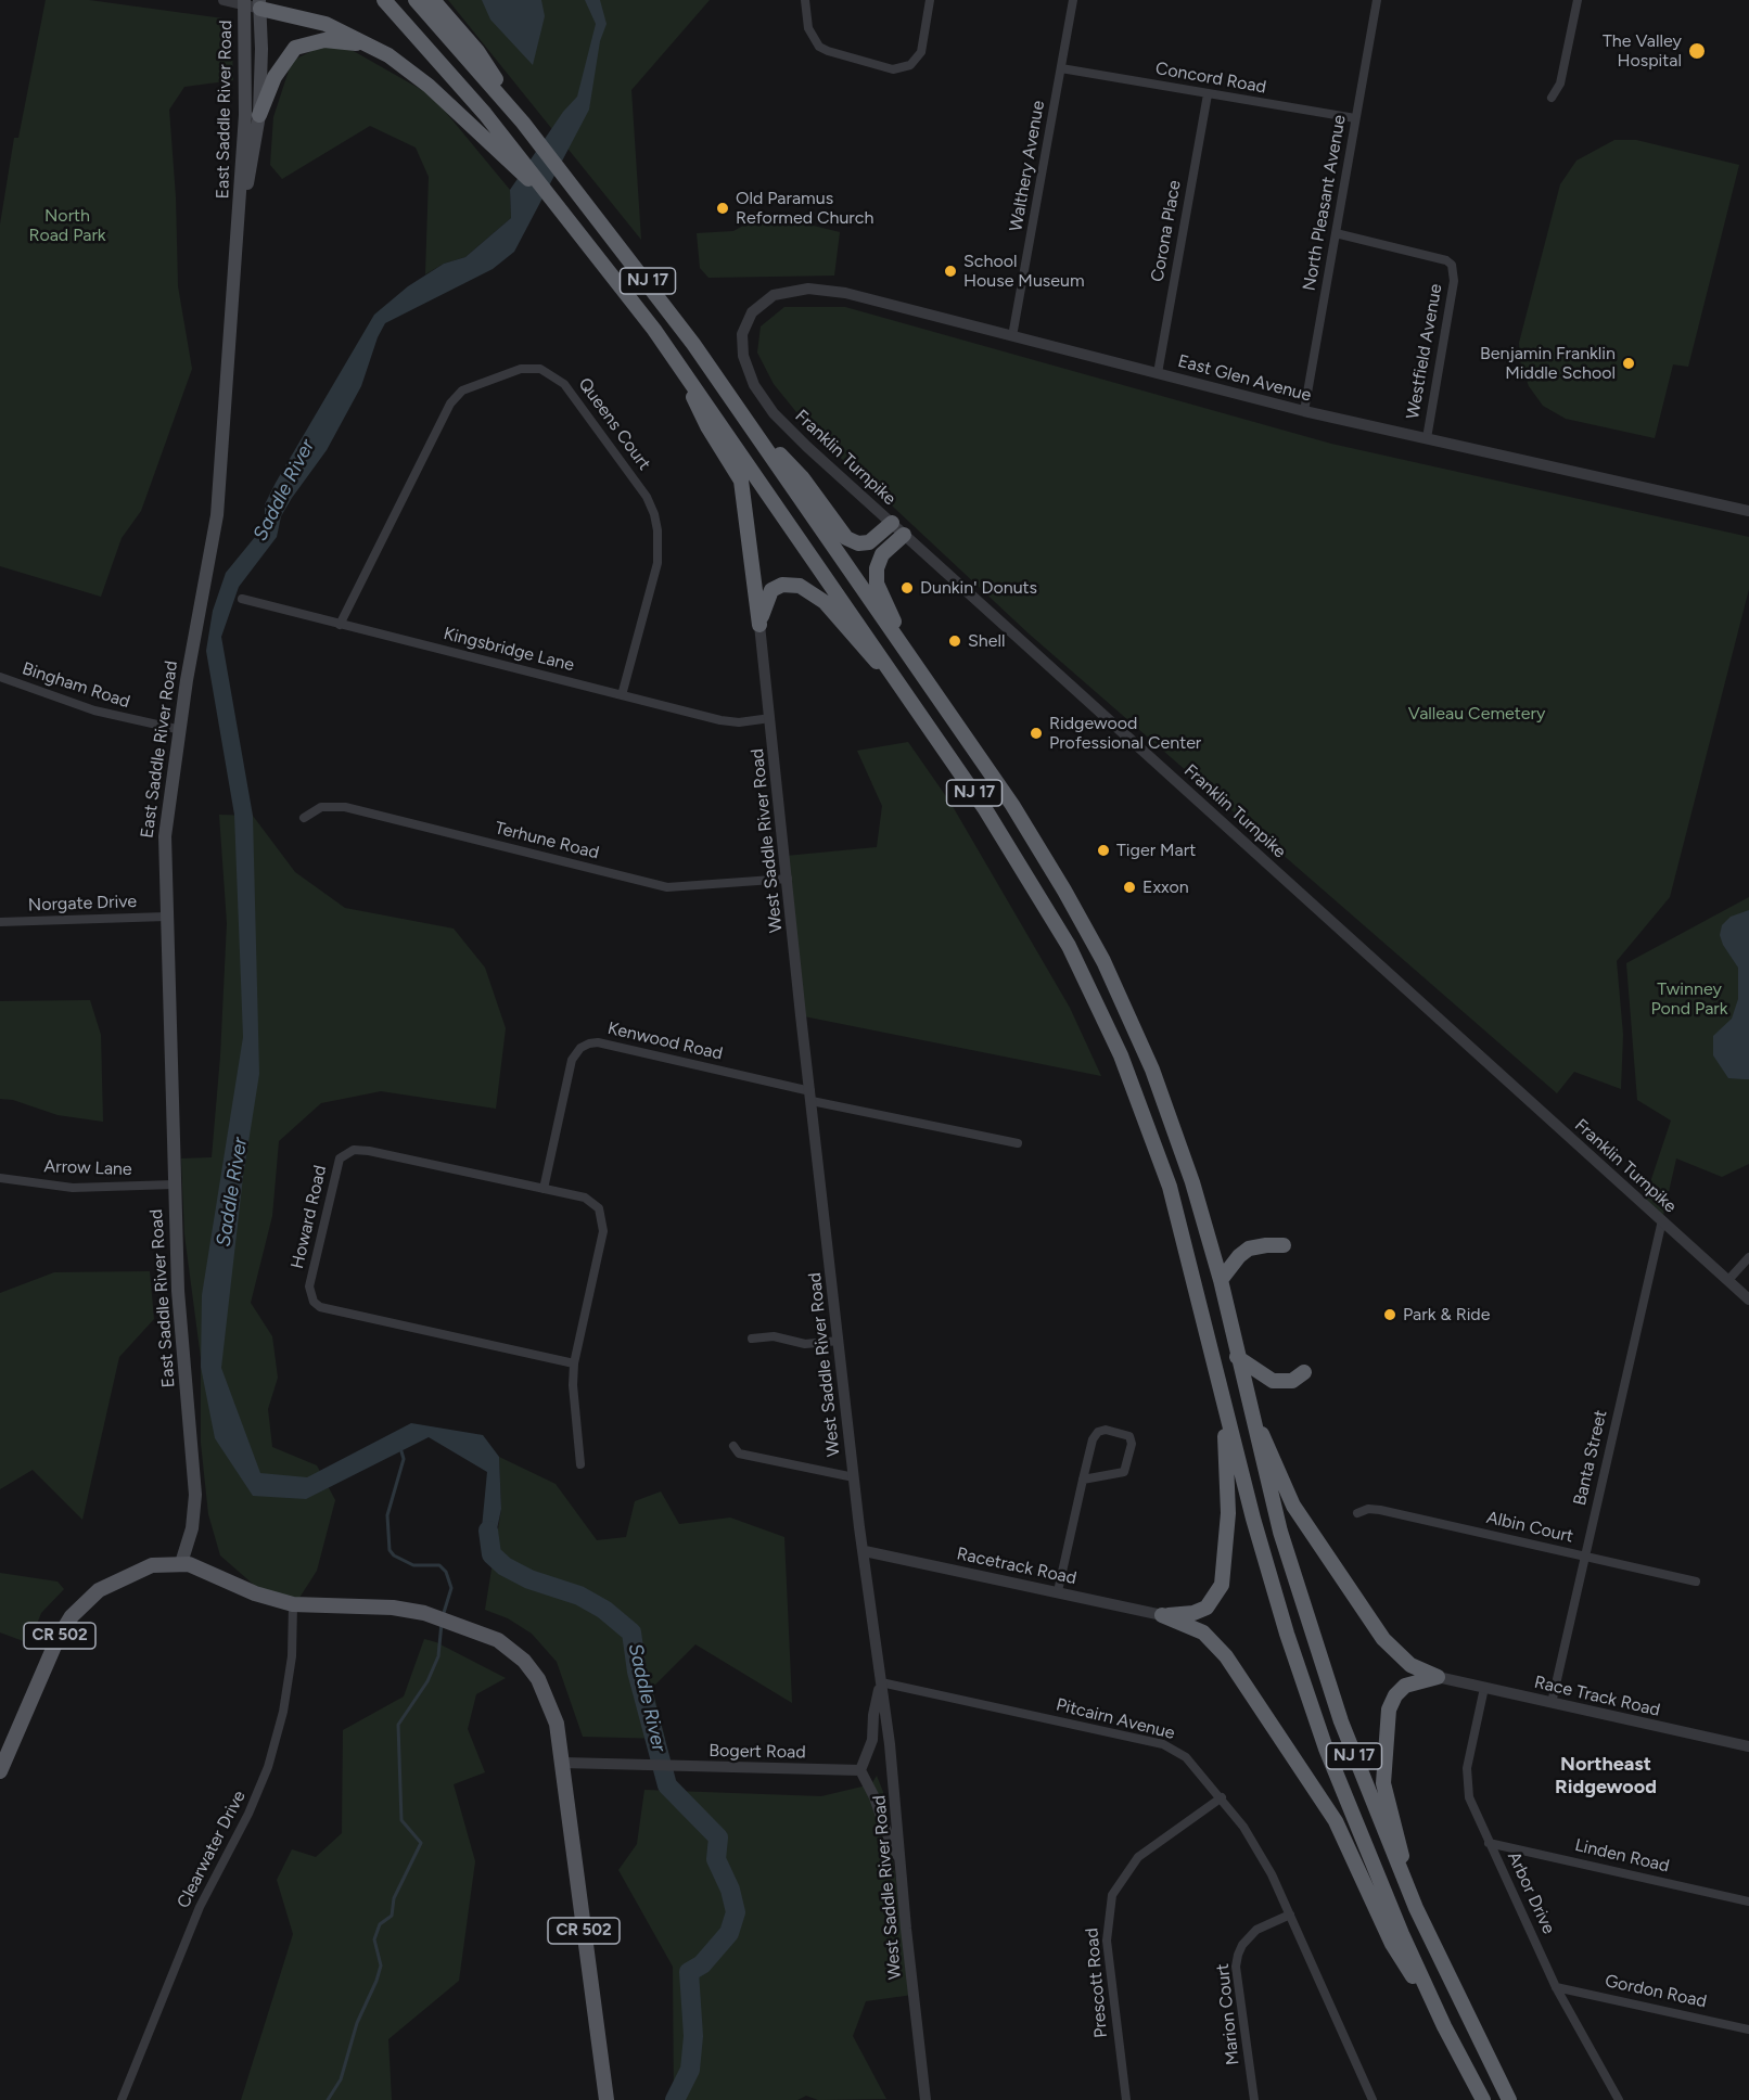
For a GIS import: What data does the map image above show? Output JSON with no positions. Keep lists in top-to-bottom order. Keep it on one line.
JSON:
{"streets":{"highway":["NJ 17"],"main road":["East Saddle River Road","CR 502"],"street":["Concord Road","Walthery Avenue","North Pleasant Avenue","Corona Place","Westfield Avenue","East Glen Avenue","Queens Court","Franklin Turnpike","Kingsbridge Lane","Bingham Road","Terhune Road","West Saddle River Road","Norgate Drive","Kenwood Road","Arrow Lane","Howard Road","Banta Street","Albin Court","Racetrack Road","Race Track Road","Pitcairn Avenue","Bogert Road","Clearwater Drive","Linden Road","Arbor Drive","Prescott Road","Gordon Road","Marion Court"]},"crossings":[["Concord Road","Walthery Avenue"],["Concord Road","North Pleasant Avenue"],["Concord Road","Corona Place"],["East Saddle River Road","Bingham Road"],["East Saddle River Road","Norgate Drive"],["East Saddle River Road","Arrow Lane"],["East Saddle River Road","CR 502"],["Walthery Avenue","East Glen Avenue"],["North Pleasant Avenue","Westfield Avenue"],["North Pleasant Avenue","East Glen Avenue"],["Corona Place","East Glen Avenue"],["Westfield Avenue","East Glen Avenue"],["East Glen Avenue","Franklin Turnpike"],["Queens Court","Kingsbridge Lane"],["Franklin Turnpike","Banta Street"],["Kingsbridge Lane","West Saddle River Road"],["Terhune Road","West Saddle River Road"],["West Saddle River Road","Kenwood Road"],["West Saddle River Road","Racetrack Road"],["West Saddle River Road","Pitcairn Avenue"],["Kenwood Road","Howard Road"],["Banta Street","Albin Court"],["Banta Street","Race Track Road"],["CR 502","Bogert Road"],["CR 502","Clearwater Drive"],["Race Track Road","Arbor Drive"],["Pitcairn Avenue","Prescott Road"],["Pitcairn Avenue","Marion Court"],["Linden Road","Arbor Drive"],["Arbor Drive","Gordon Road"]],"districts":["Northeast Ridgewood"],"water":["Saddle River"],"parks":["North Road Park","Valleau Cemetery","Twinney Pond Park"],"places":["The Valley Hospital","Old Paramus Reformed Church","School House Museum","Benjamin Franklin Middle School","Dunkin' Donuts","Shell","Ridgewood Professional Center","Tiger Mart","Exxon","Park & Ride"]}
